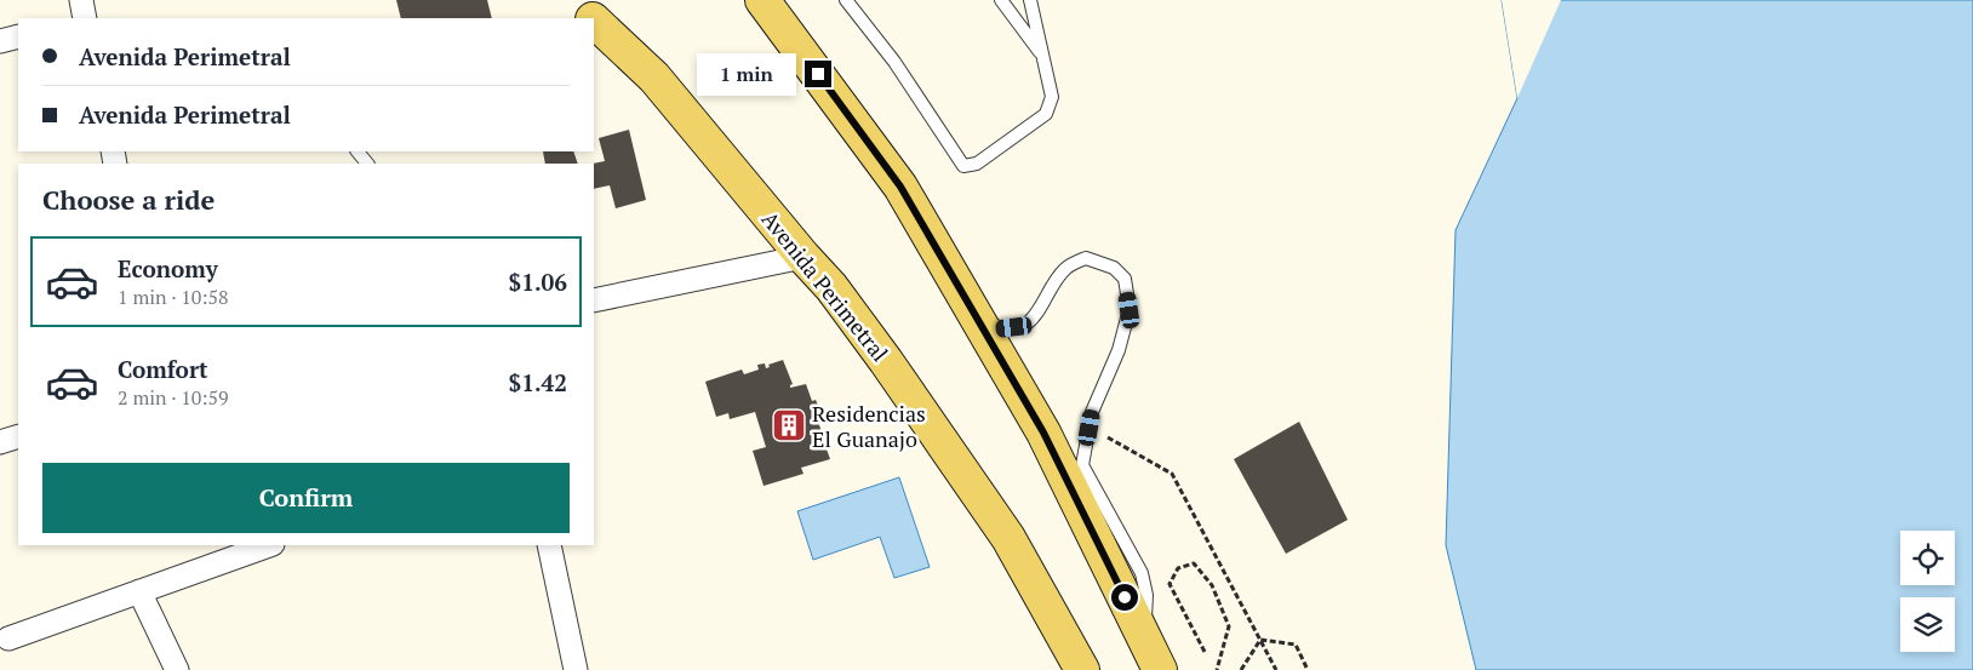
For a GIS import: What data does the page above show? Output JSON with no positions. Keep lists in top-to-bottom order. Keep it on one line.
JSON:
{"streets":{"main road":["Avenida Perimetral"]},"places":{"building":["Residencias El Guanajo"]},"page":{"banner":["Avenida Perimetral","Avenida Perimetral"],"bubble":"1 min","heading":"Choose a ride","list":[{"name":"Economy","note":"1 min · 10:58","value":"$1.06"},{"name":"Comfort","note":"2 min · 10:59","value":"$1.42"}],"buttons":"Confirm"}}
